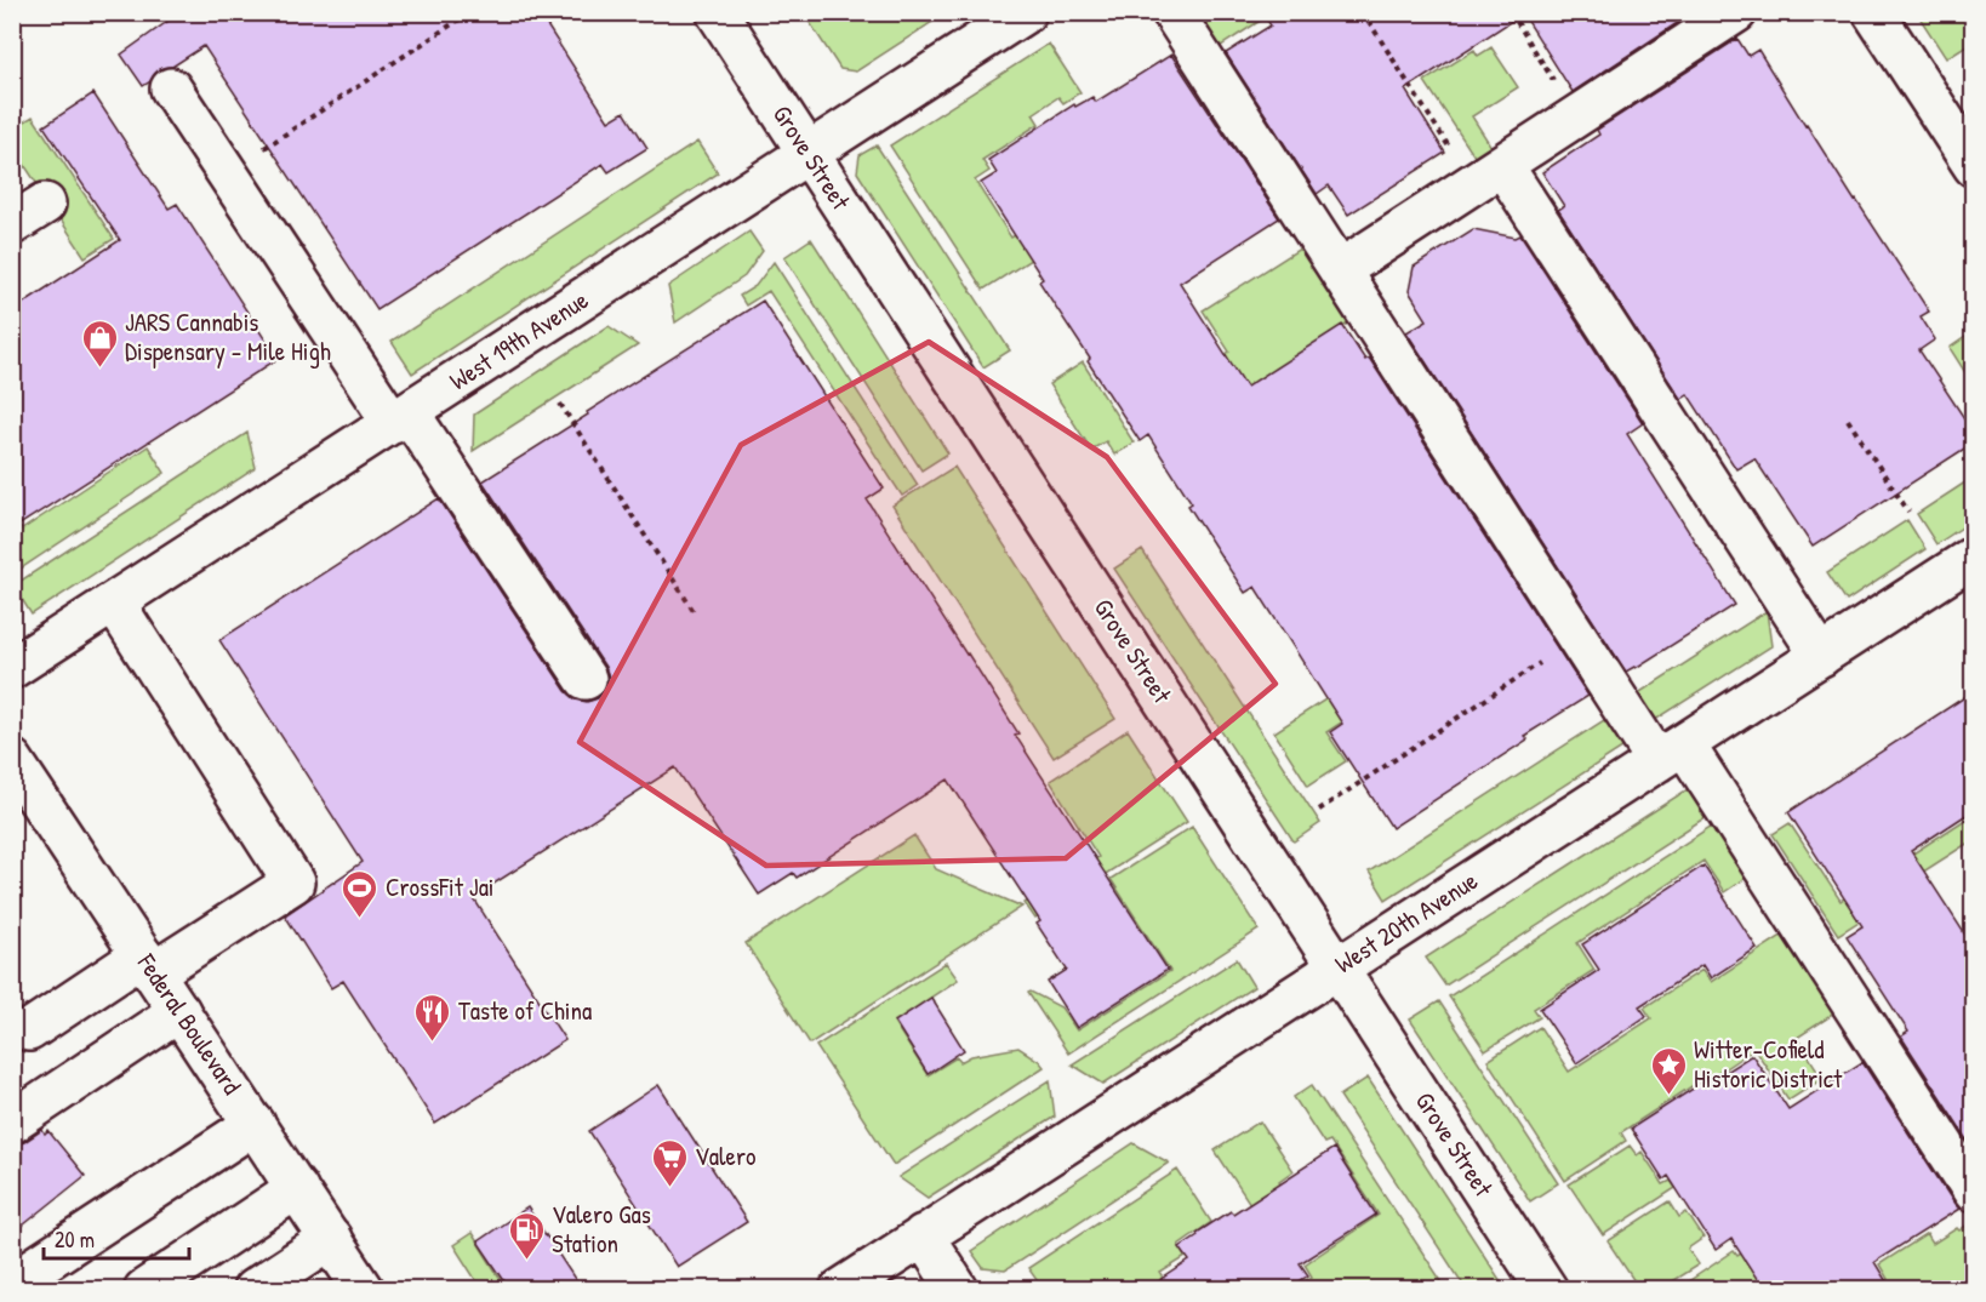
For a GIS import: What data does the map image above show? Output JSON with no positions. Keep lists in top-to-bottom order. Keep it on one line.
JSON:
{"streets":{"street":["Grove Street","West 19th Avenue","West 20th Avenue","Federal Boulevard"]},"crossings":[["Grove Street","West 19th Avenue"],["Grove Street","West 20th Avenue"]],"places":{"shop":["JARS Cannabis Dispensary - Mile High"],"sports":["CrossFit Jai"],"restaurant":["Taste of China"],"place":["Witter-Cofield Historic District"],"supermarket":["Valero"],"fuel station":["Valero Gas Station"]},"scale_bar":"20 m"}
